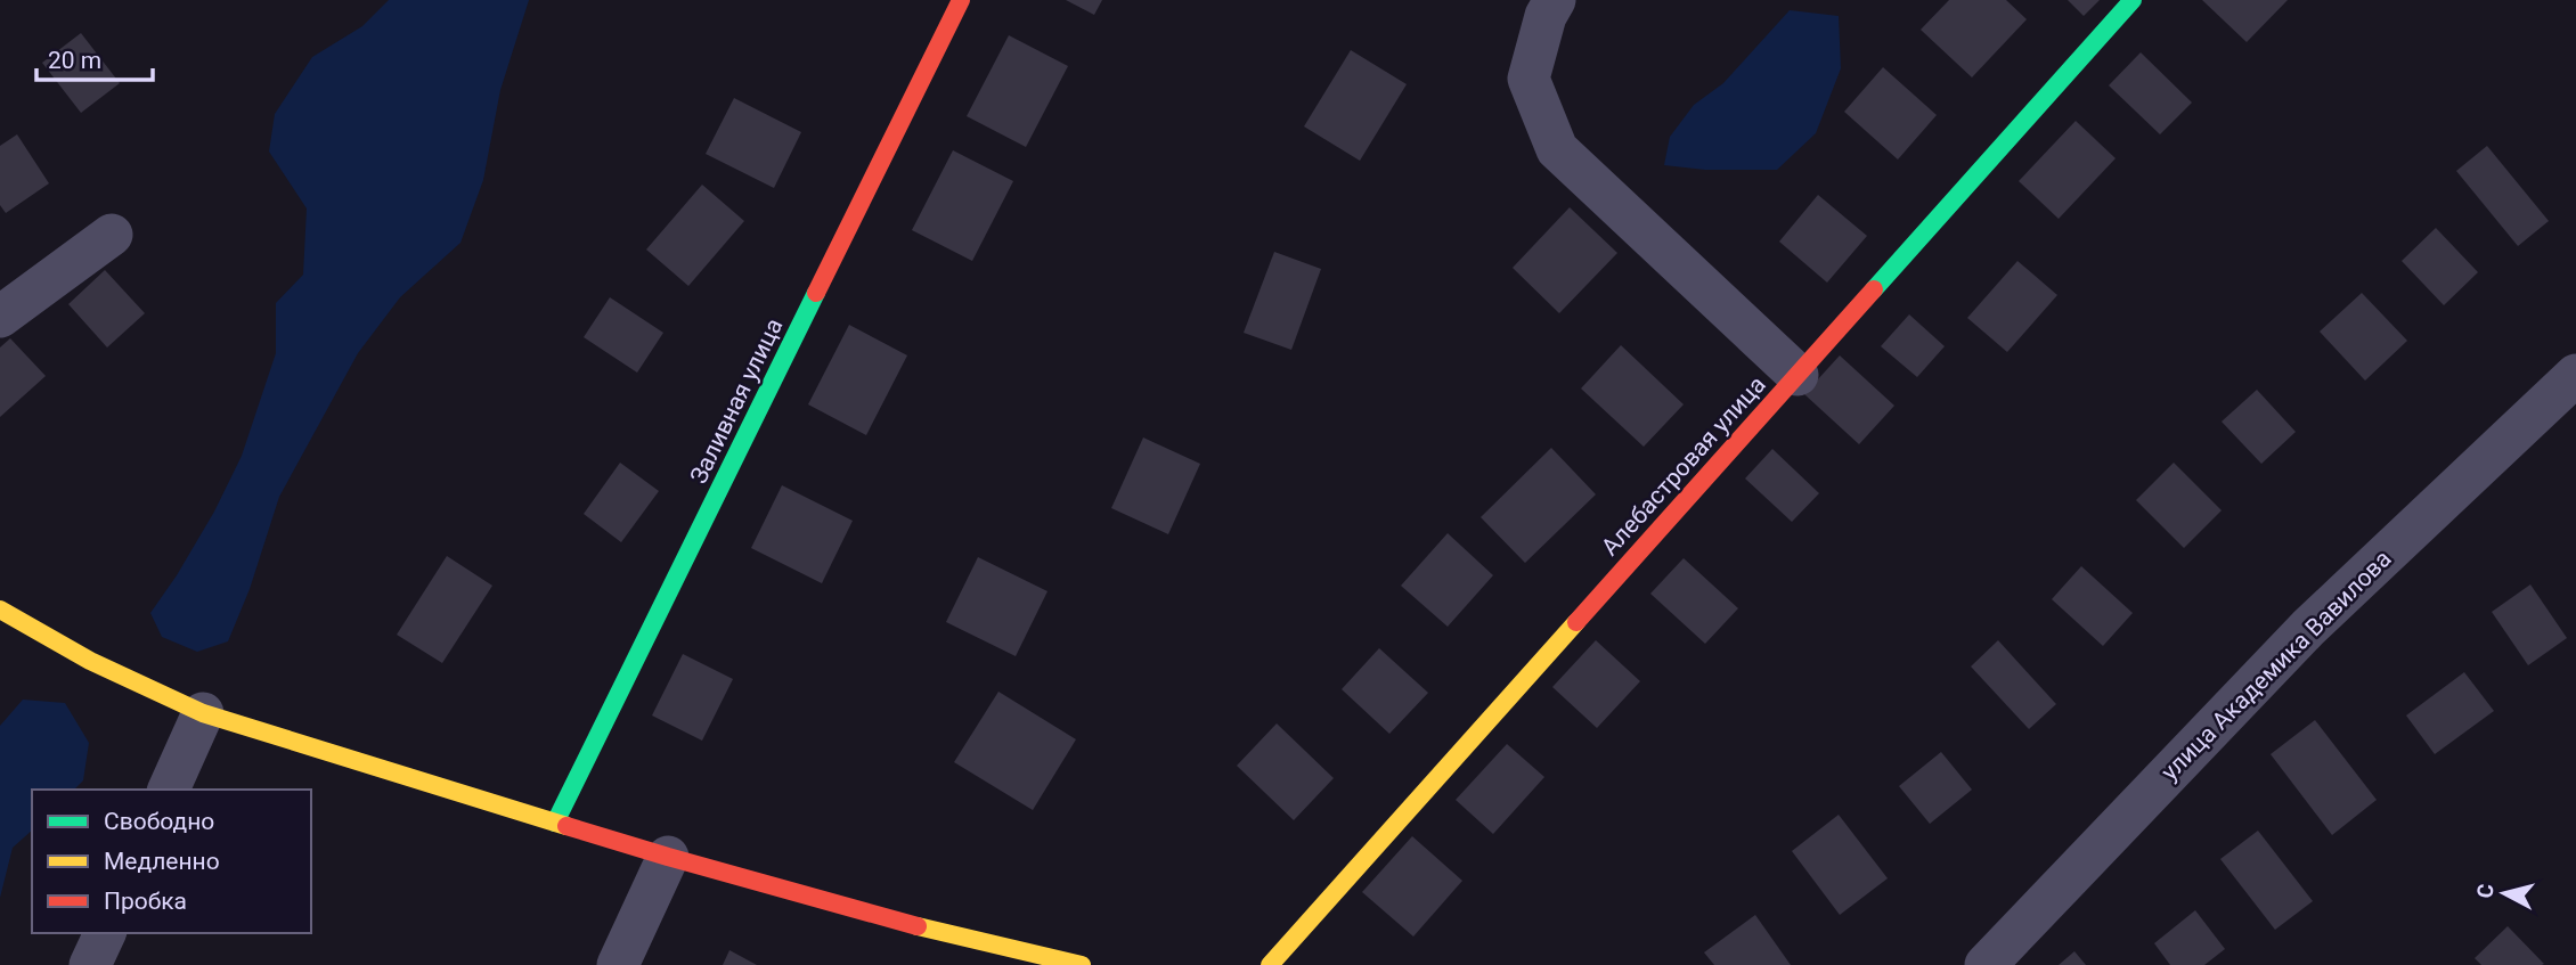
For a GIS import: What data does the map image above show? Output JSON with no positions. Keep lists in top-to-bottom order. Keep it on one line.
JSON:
{"streets":{"street":["Заливная улица","Алебастровая улица","улица Академика Вавилова"]},"legend":["Свободно","Медленно","Пробка"],"scale_bar":"20 m","north":"left"}
